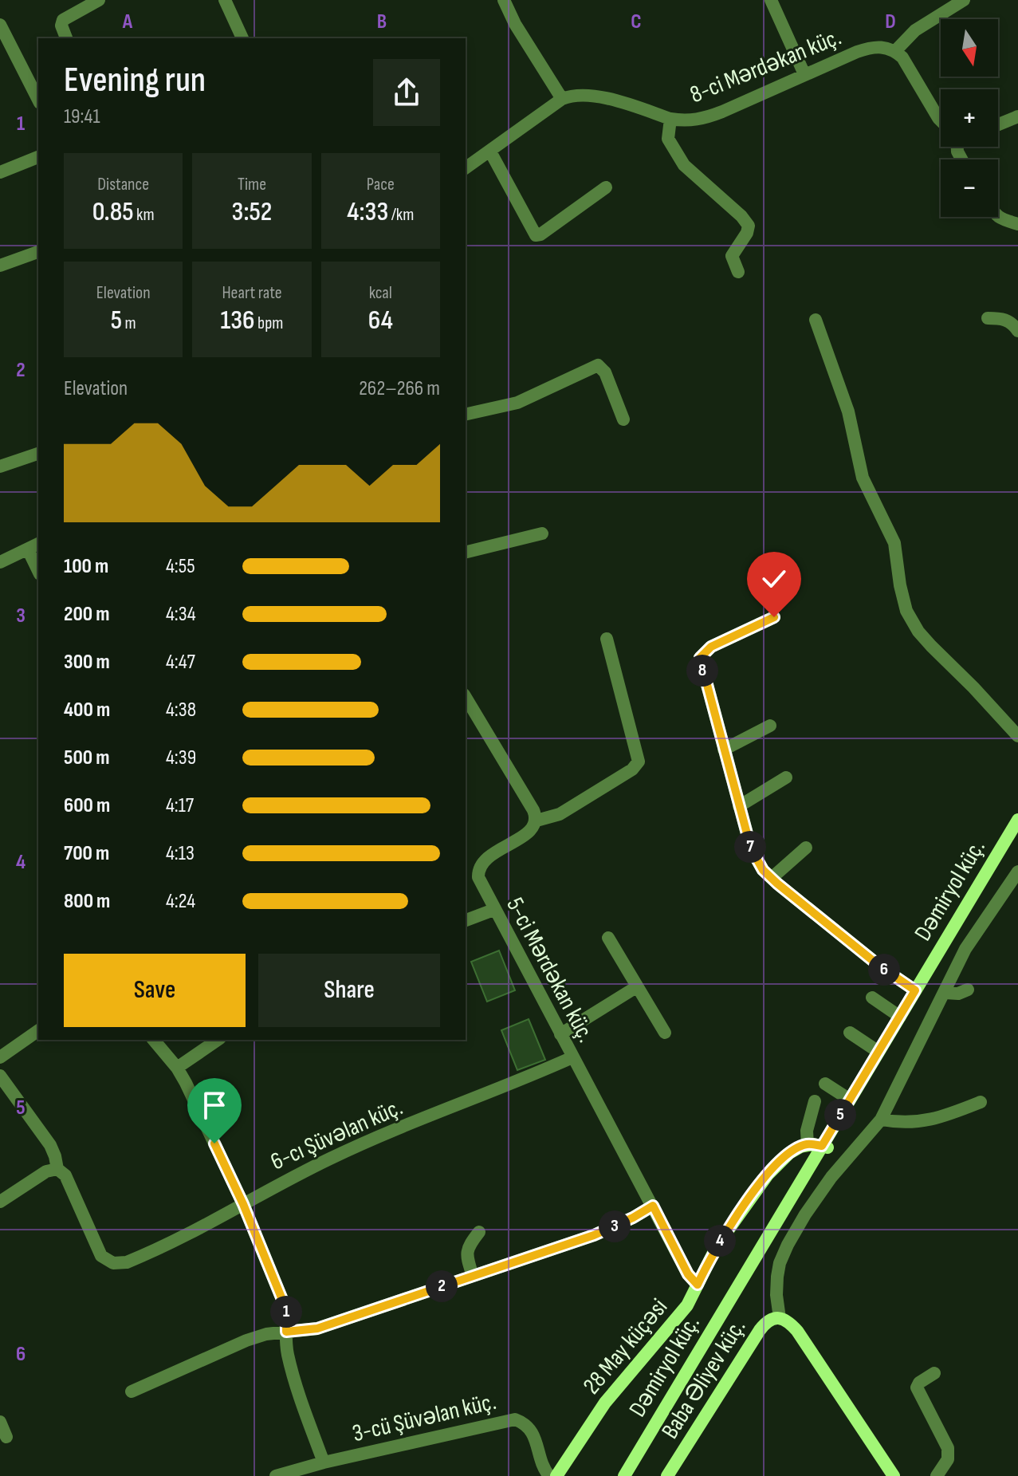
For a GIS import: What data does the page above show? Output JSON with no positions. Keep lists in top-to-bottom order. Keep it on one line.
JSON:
{"streets":{"main road":["Dəmiryol küç.","28 May küçəsi","Baba Əliyev küç."],"street":["8-ci Mərdəkan küç.","5-ci Mərdəkan küç.","6-cı Şüvəlan küç.","3-cü Şüvəlan küç."]},"crossings":[["Dəmiryol küç.","Baba Əliyev küç."],["5-ci Mərdəkan küç.","6-cı Şüvəlan küç."],["5-ci Mərdəkan küç.","28 May küçəsi"]],"north":"bottom","page":{"map_buttons":["+","−"],"heading":["Evening run","19:41"],"stats":[["Distance","0.85 km"],["Time","3:52"],["Pace","4:33 /km"],["Elevation","5 m"],["Heart rate","136 bpm"],["kcal","64"]],"chart":["Elevation","262–266 m"],"list":[{"name":"100 m","note":"4:55"},{"name":"200 m","note":"4:34"},{"name":"300 m","note":"4:47"},{"name":"400 m","note":"4:38"},{"name":"500 m","note":"4:39"},{"name":"600 m","note":"4:17"},{"name":"700 m","note":"4:13"},{"name":"800 m","note":"4:24"}],"pins":["8","7","6","5","3","4","2","1"],"buttons":["Save","Share"]},"grid":{"columns":["A","B","C","D"],"rows":["1","2","3","4","5","6"]}}
